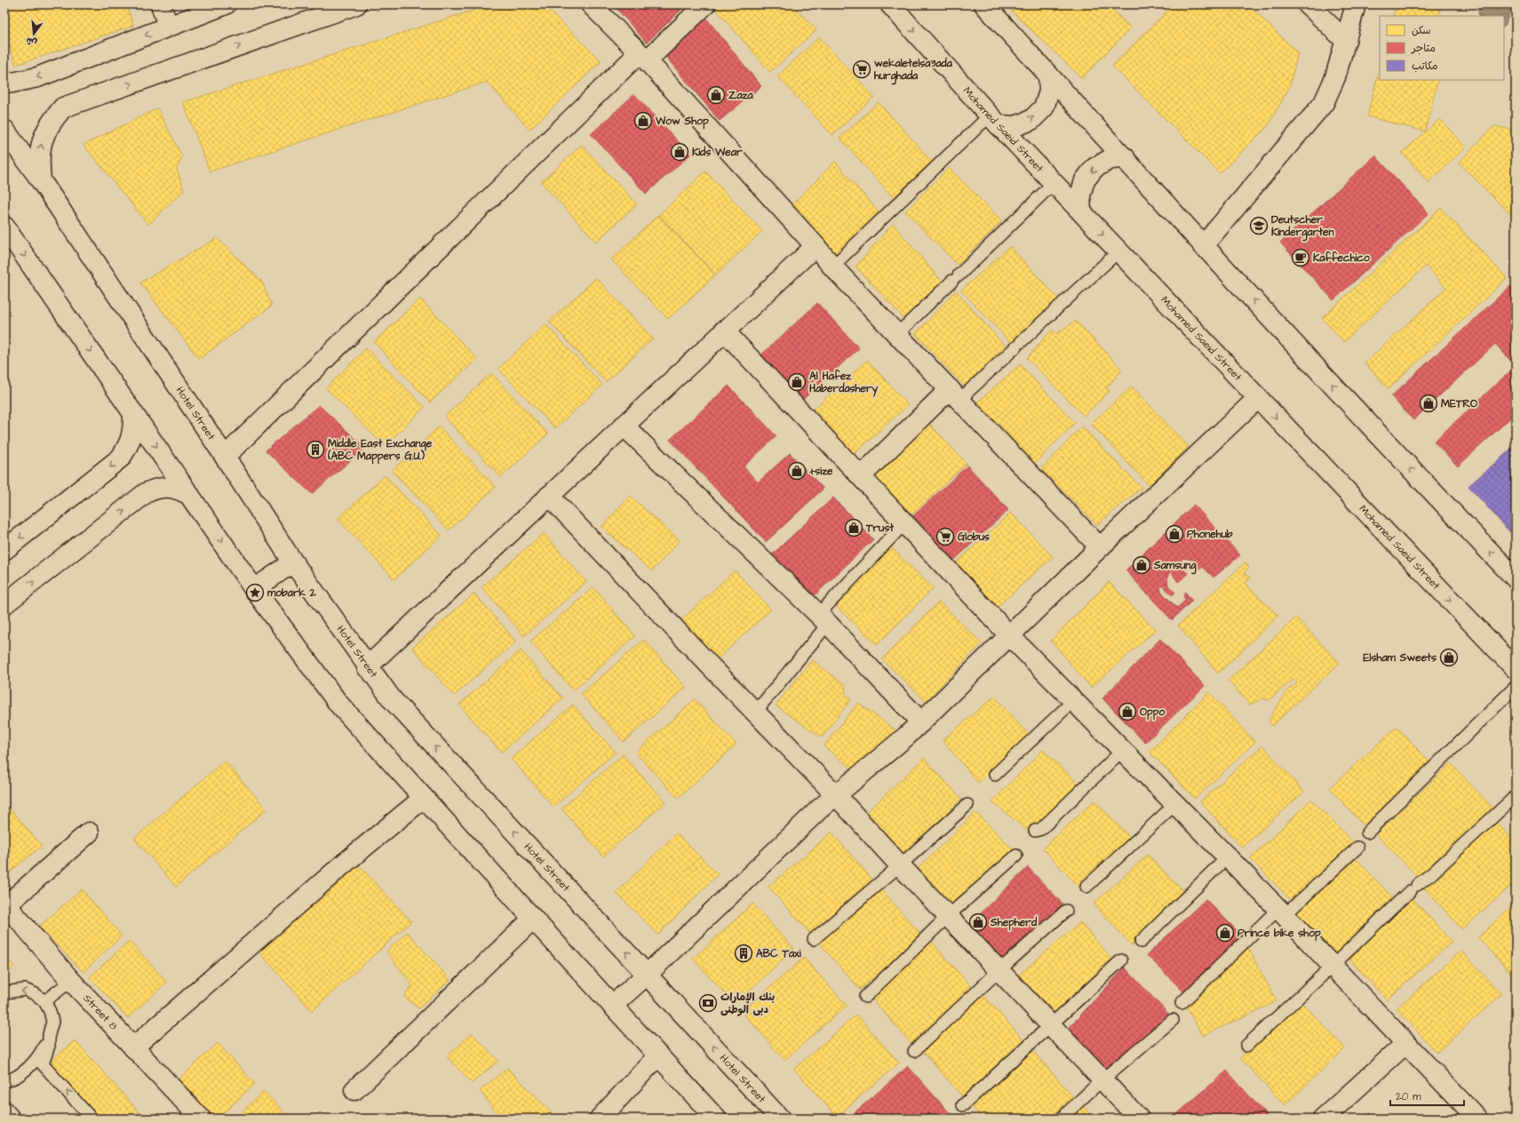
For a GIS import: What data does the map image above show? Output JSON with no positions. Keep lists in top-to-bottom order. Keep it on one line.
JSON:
{"streets":{"street":["Mohamed Saeid Street","Hotel Street","Street 8"]},"places":{"supermarket":["wekaletelsa3ada hurghada","Globus"],"shop":["Zaza","Wow Shop","Kids Wear","Al Hafez Haberdashery","METRO","+size","Trust","Phonehub","Samsung","Elsham Sweets","Oppo","Shepherd","Prince bike shop"],"school or university":["Deutscher Kindergarten"],"cafe":["Kaffechico"],"building":["Middle East Exchange (ABC Mappers G.U.)","ABC Taxi"],"place":["mobark 2"],"bank":["بنك الإمارات دبى الوطنى"]},"legend":["سكن","متاجر","مكاتب"],"scale_bar":"20 m","north":"bottom"}
